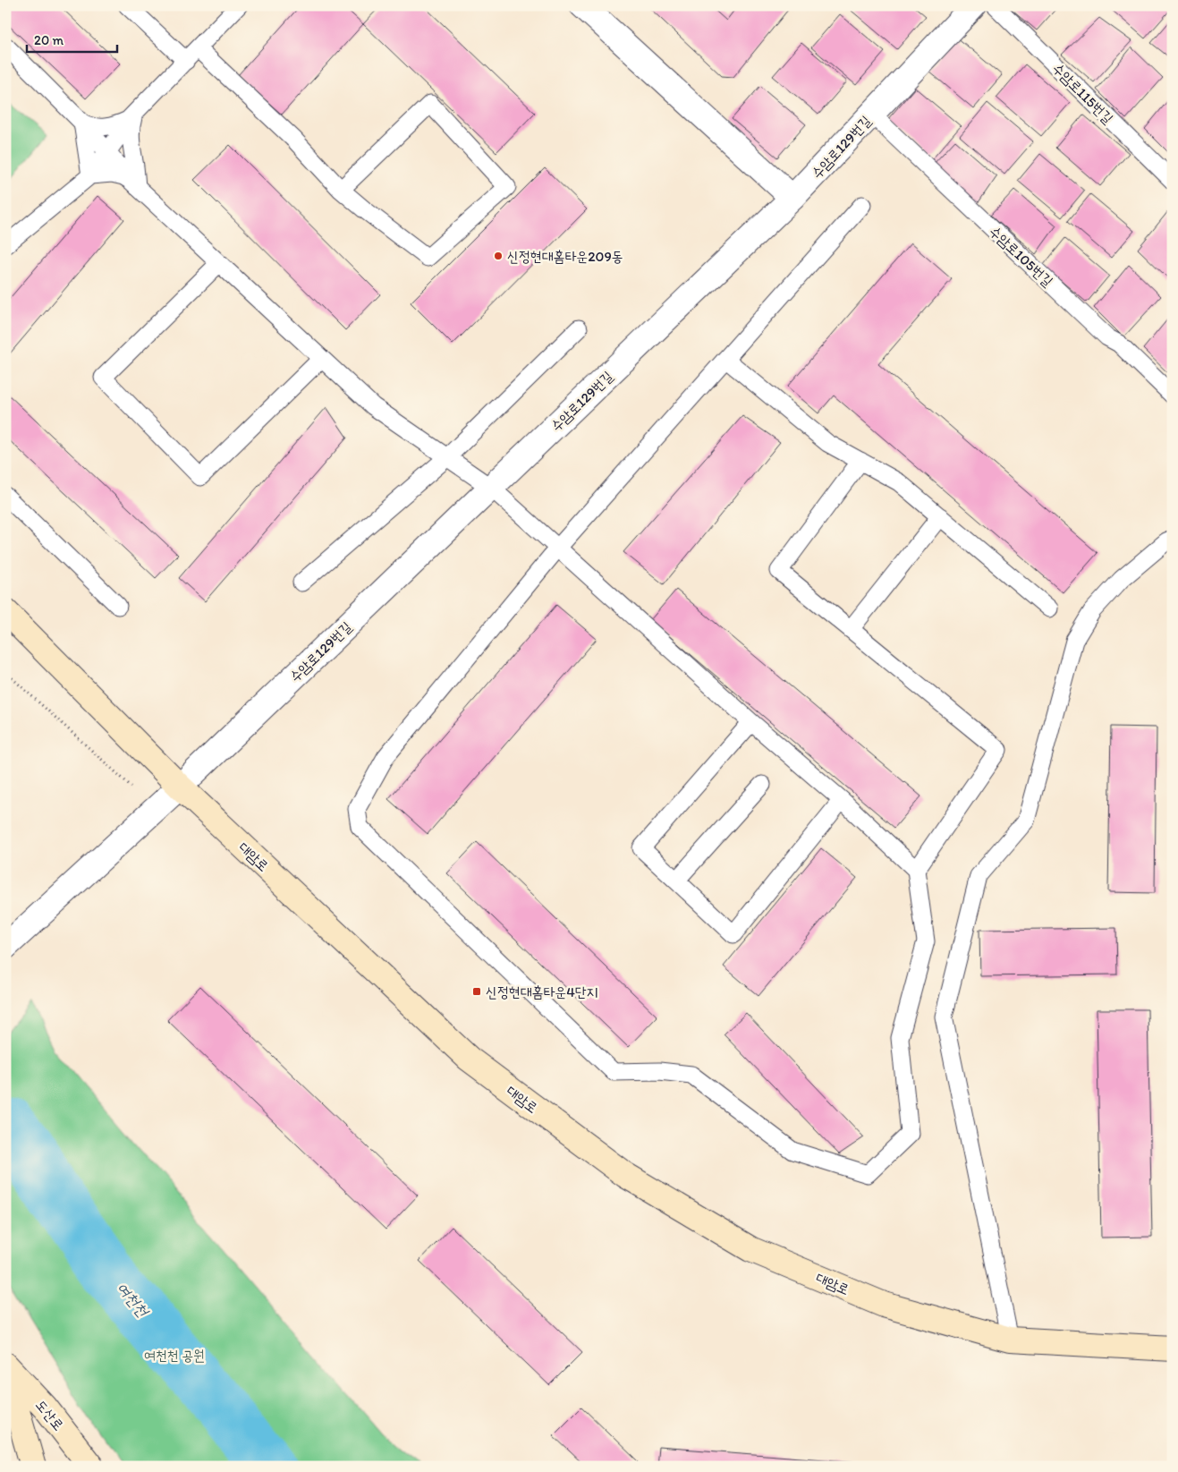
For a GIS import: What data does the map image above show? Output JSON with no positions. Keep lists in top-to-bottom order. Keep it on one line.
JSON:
{"streets":{"street":["수암로129번길","대암로","도산로"],"lane":["수암로115번길","수암로105번길"]},"crossings":[["수암로129번길","수암로105번길"],["수암로129번길","대암로"]],"water":["여천천"],"parks":["여천천 공원"],"places":{"other":["신정현대홈타운209동"],"transit":["신정현대홈타운4단지"]},"scale_bar":"20 m"}
